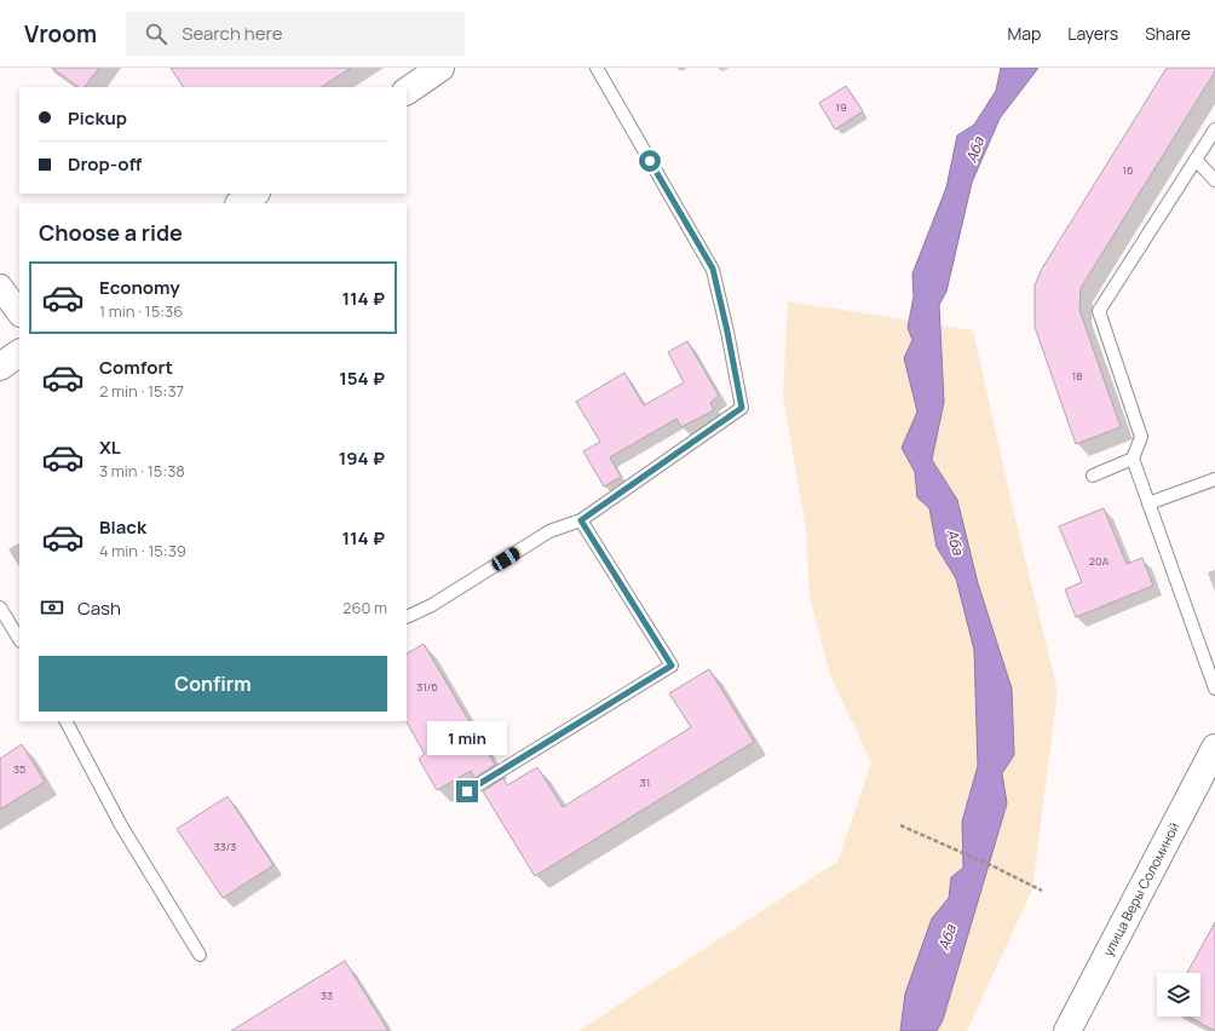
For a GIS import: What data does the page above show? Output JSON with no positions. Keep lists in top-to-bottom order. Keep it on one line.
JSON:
{"streets":{"street":["улица Веры Соломиной"]},"water":["Аба"],"house_numbers":["19","16","18","20А","31/6","35","31","33/3","33"],"page":{"header":"Vroom","search":"Search here","nav":["Map","Layers","Share"],"banner":["Pickup","Drop-off"],"heading":"Choose a ride","list":[{"name":"Economy","note":"1 min · 15:36","value":"114 ₽"},{"name":"Comfort","note":"2 min · 15:37","value":"154 ₽"},{"name":"XL","note":"3 min · 15:38","value":"194 ₽"},{"name":"Black","note":"4 min · 15:39","value":"114 ₽"}],"pay":["Cash","260 m"],"buttons":"Confirm","bubble":"1 min"}}
